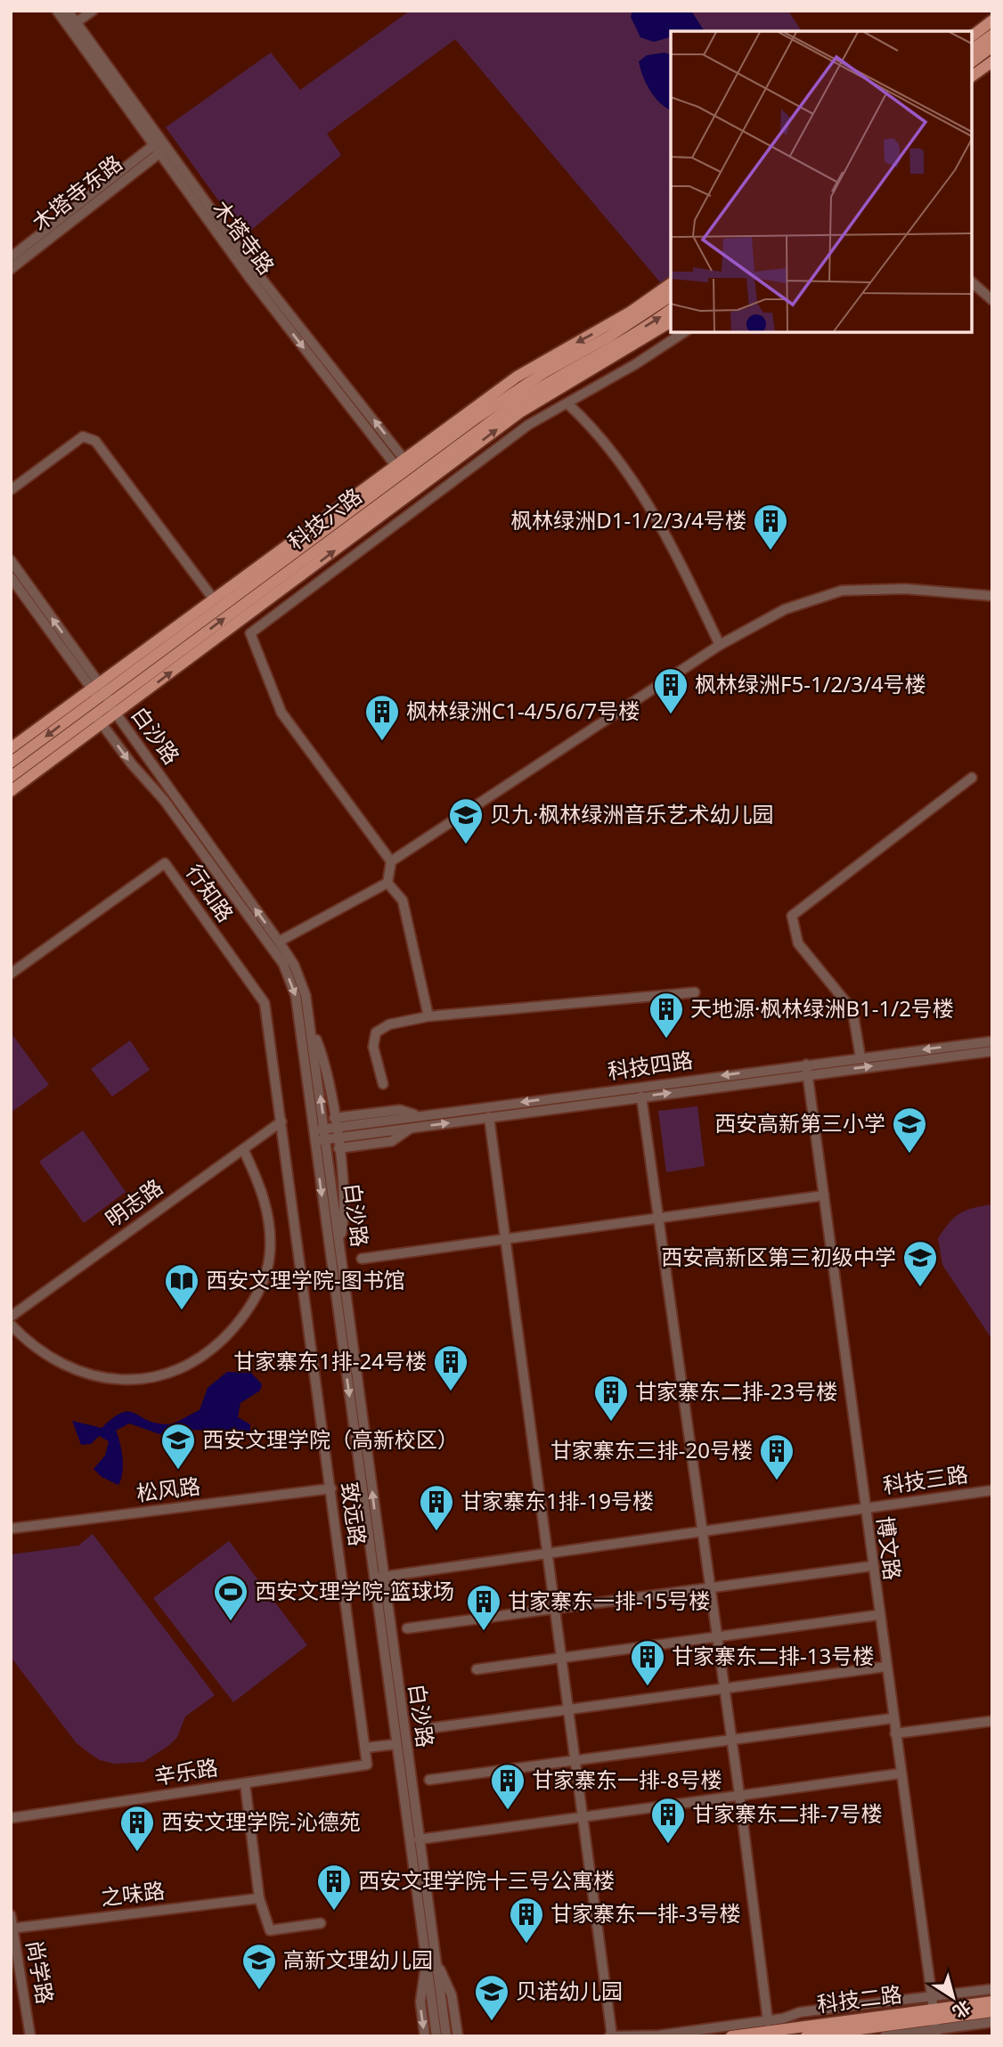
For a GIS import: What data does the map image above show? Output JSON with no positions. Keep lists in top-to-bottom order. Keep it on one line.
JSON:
{"streets":{"main road":["科技六路","科技二路"],"street":["木塔寺东路","木塔寺路","白沙路","行知路","科技四路","明志路","科技三路","松风路","致远路","博文路","辛乐路","之味路","尚学路"]},"crossings":[["木塔寺东路","木塔寺路"],["木塔寺路","科技六路"],["科技六路","白沙路"],["白沙路","科技四路"],["白沙路","科技三路"],["行知路","明志路"],["行知路","致远路"],["科技四路","博文路"],["明志路","致远路"],["科技三路","博文路"],["松风路","致远路"],["致远路","辛乐路"],["博文路","科技二路"],["之味路","尚学路"]],"places":{"building":["枫林绿洲D1-1/2/3/4号楼","枫林绿洲F5-1/2/3/4号楼","枫林绿洲C1-4/5/6/7号楼","天地源·枫林绿洲B1-1/2号楼","甘家寨东1排-24号楼","甘家寨东二排-23号楼","甘家寨东三排-20号楼","甘家寨东1排-19号楼","甘家寨东一排-15号楼","甘家寨东二排-13号楼","甘家寨东一排-8号楼","甘家寨东二排-7号楼","西安文理学院-沁德苑","西安文理学院十三号公寓楼","甘家寨东一排-3号楼"],"school or university":["贝九·枫林绿洲音乐艺术幼儿园","西安高新第三小学","西安高新区第三初级中学","西安文理学院（高新校区）","高新文理幼儿园","贝诺幼儿园"],"library":["西安文理学院-图书馆"],"sports":["西安文理学院-篮球场"]},"north":"bottom right"}
